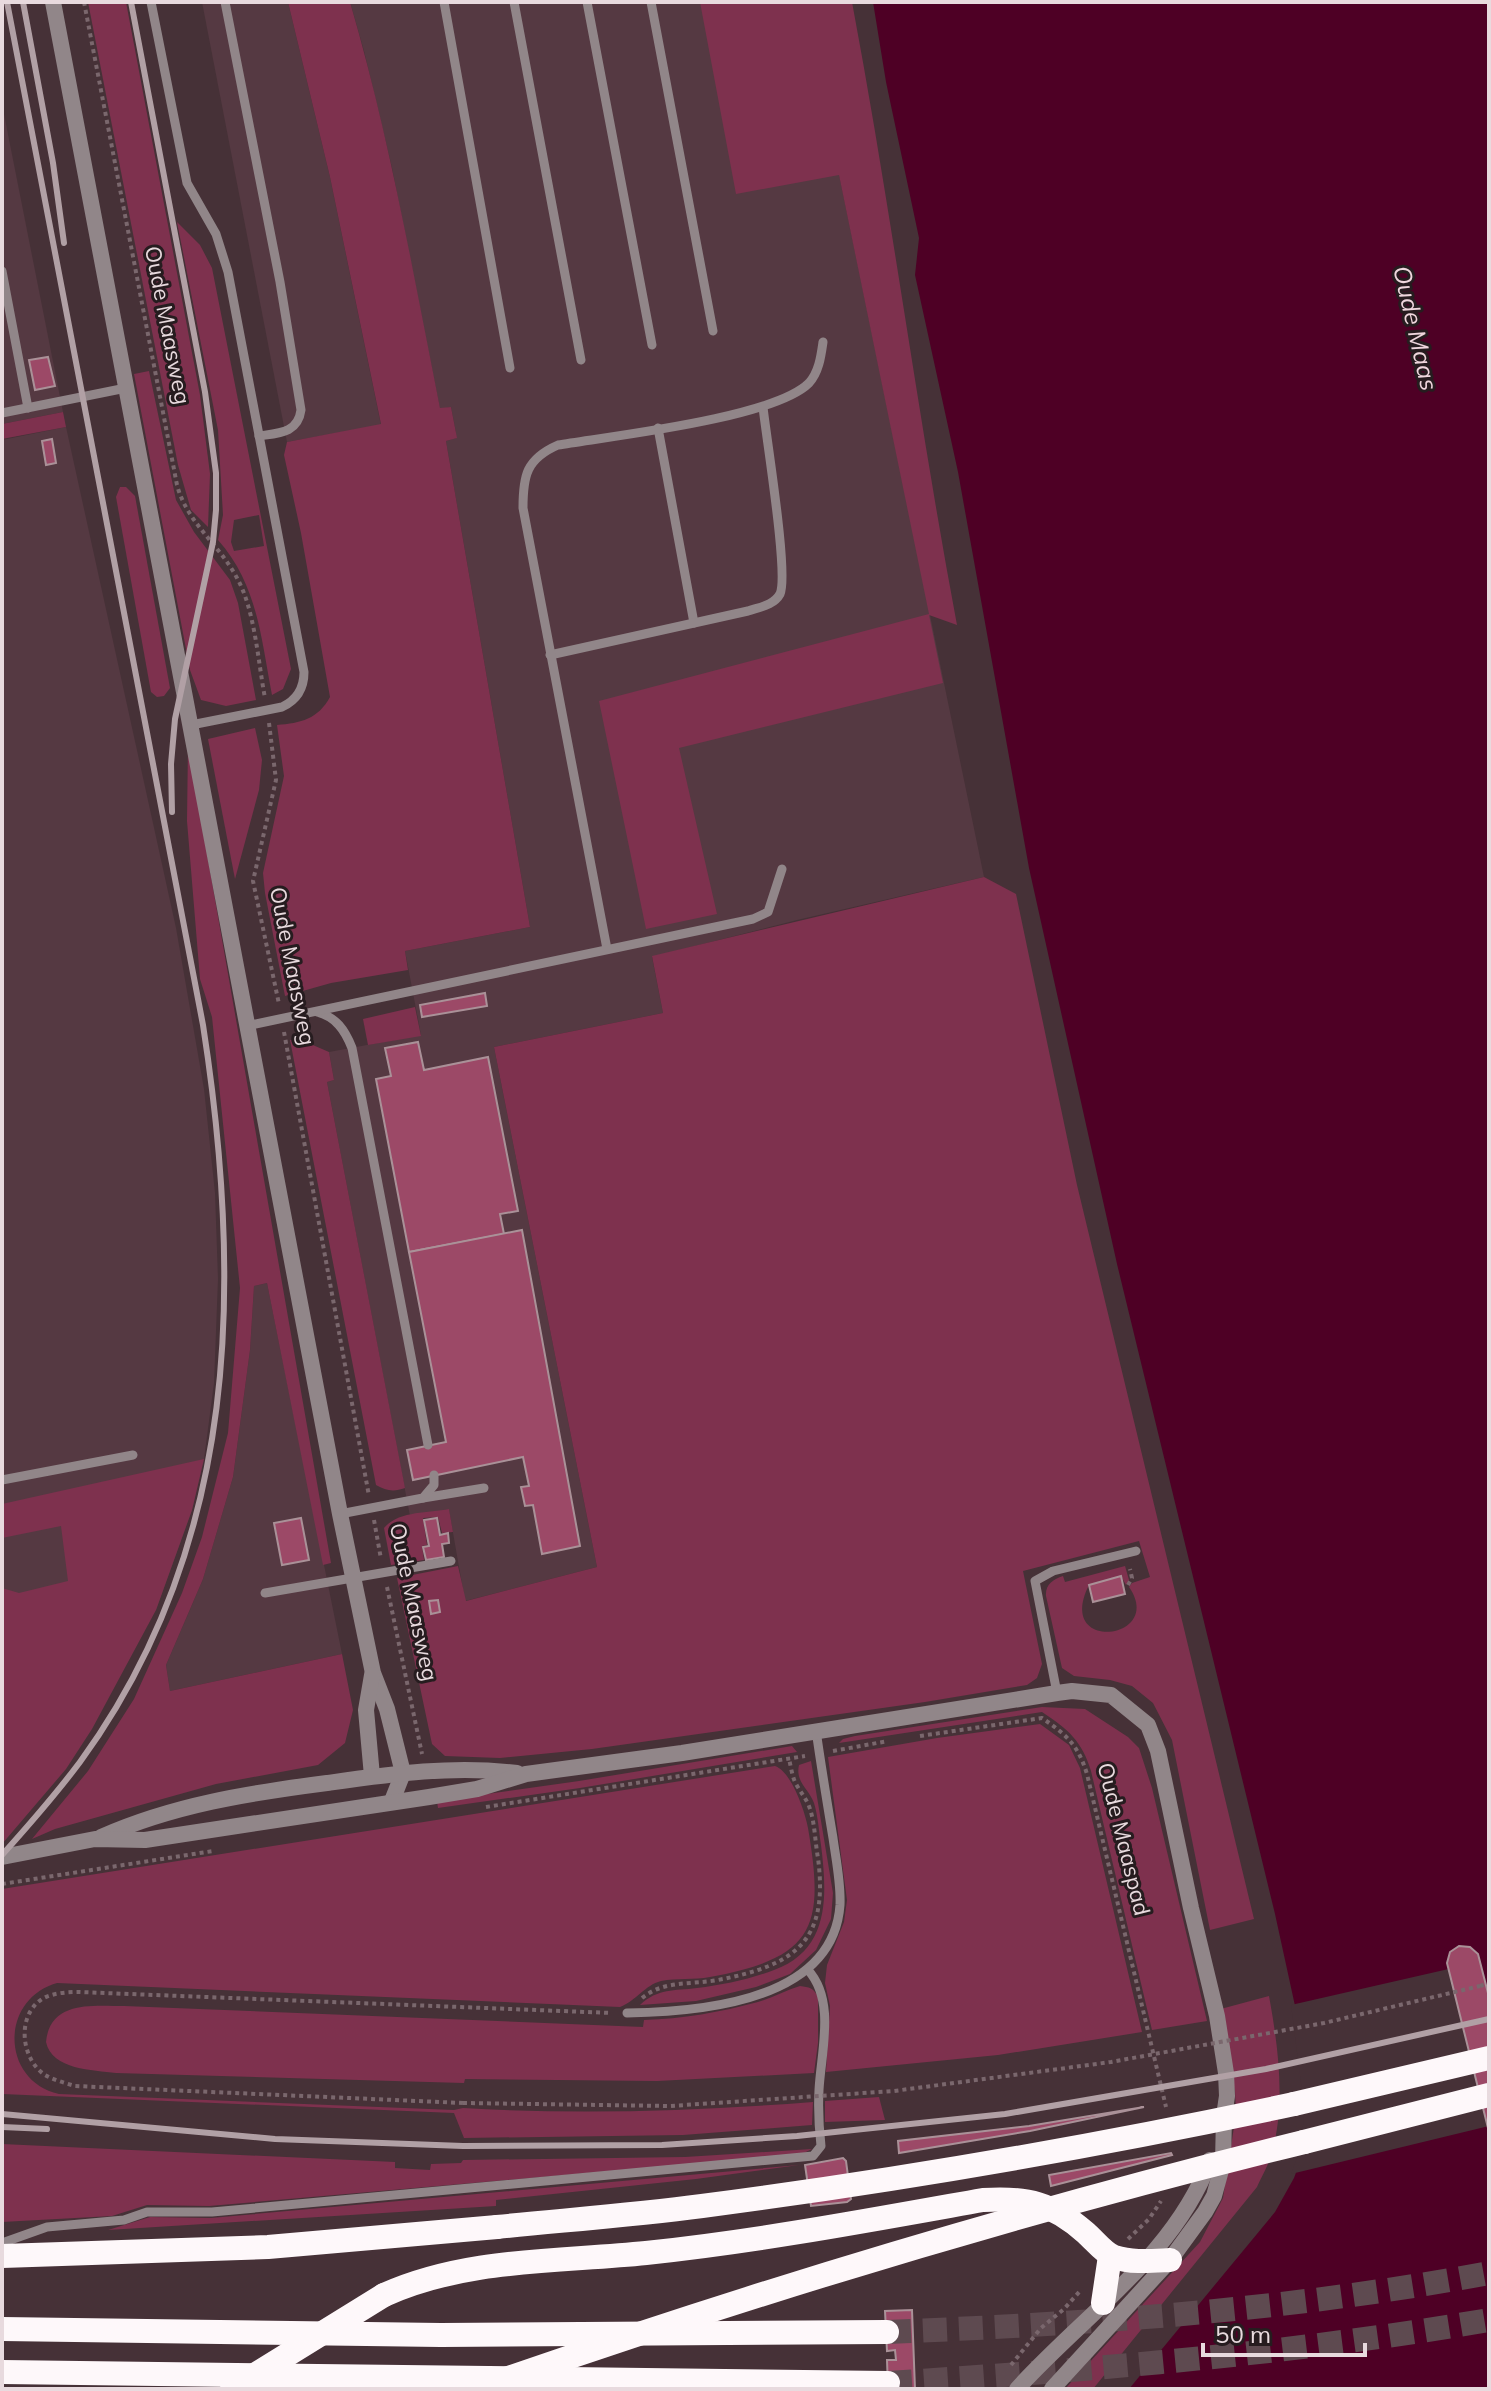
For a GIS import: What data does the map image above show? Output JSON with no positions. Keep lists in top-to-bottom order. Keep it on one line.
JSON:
{"streets":{"path":["Oude Maasweg","Oude Maaspad"]},"water":["Oude Maas"],"scale_bar":"50 m"}
